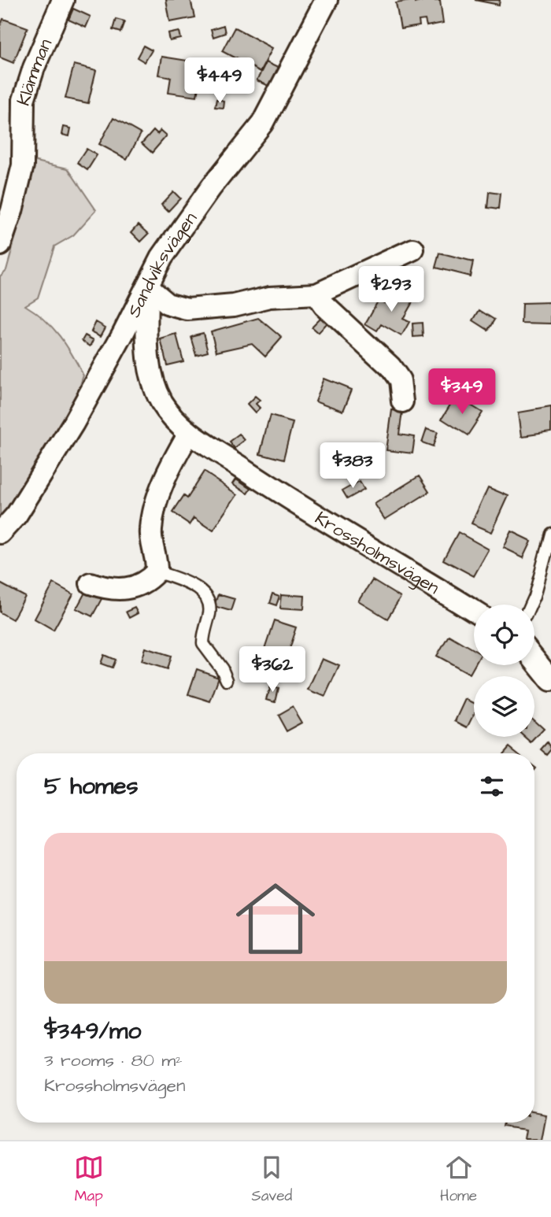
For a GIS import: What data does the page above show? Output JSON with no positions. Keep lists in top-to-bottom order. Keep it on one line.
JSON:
{"streets":{"street":["Klämman","Sandviksvägen","Krossholmsvägen"]},"crossings":[["Sandviksvägen","Krossholmsvägen"]],"page":{"price":["$449","$293","$349","$383","$362"],"heading":"5 homes","list":[{"name":"$349/mo","note":"3 rooms · 80 m² · Krossholmsvägen"}],"tabs":["Map","Saved","Home"]}}
